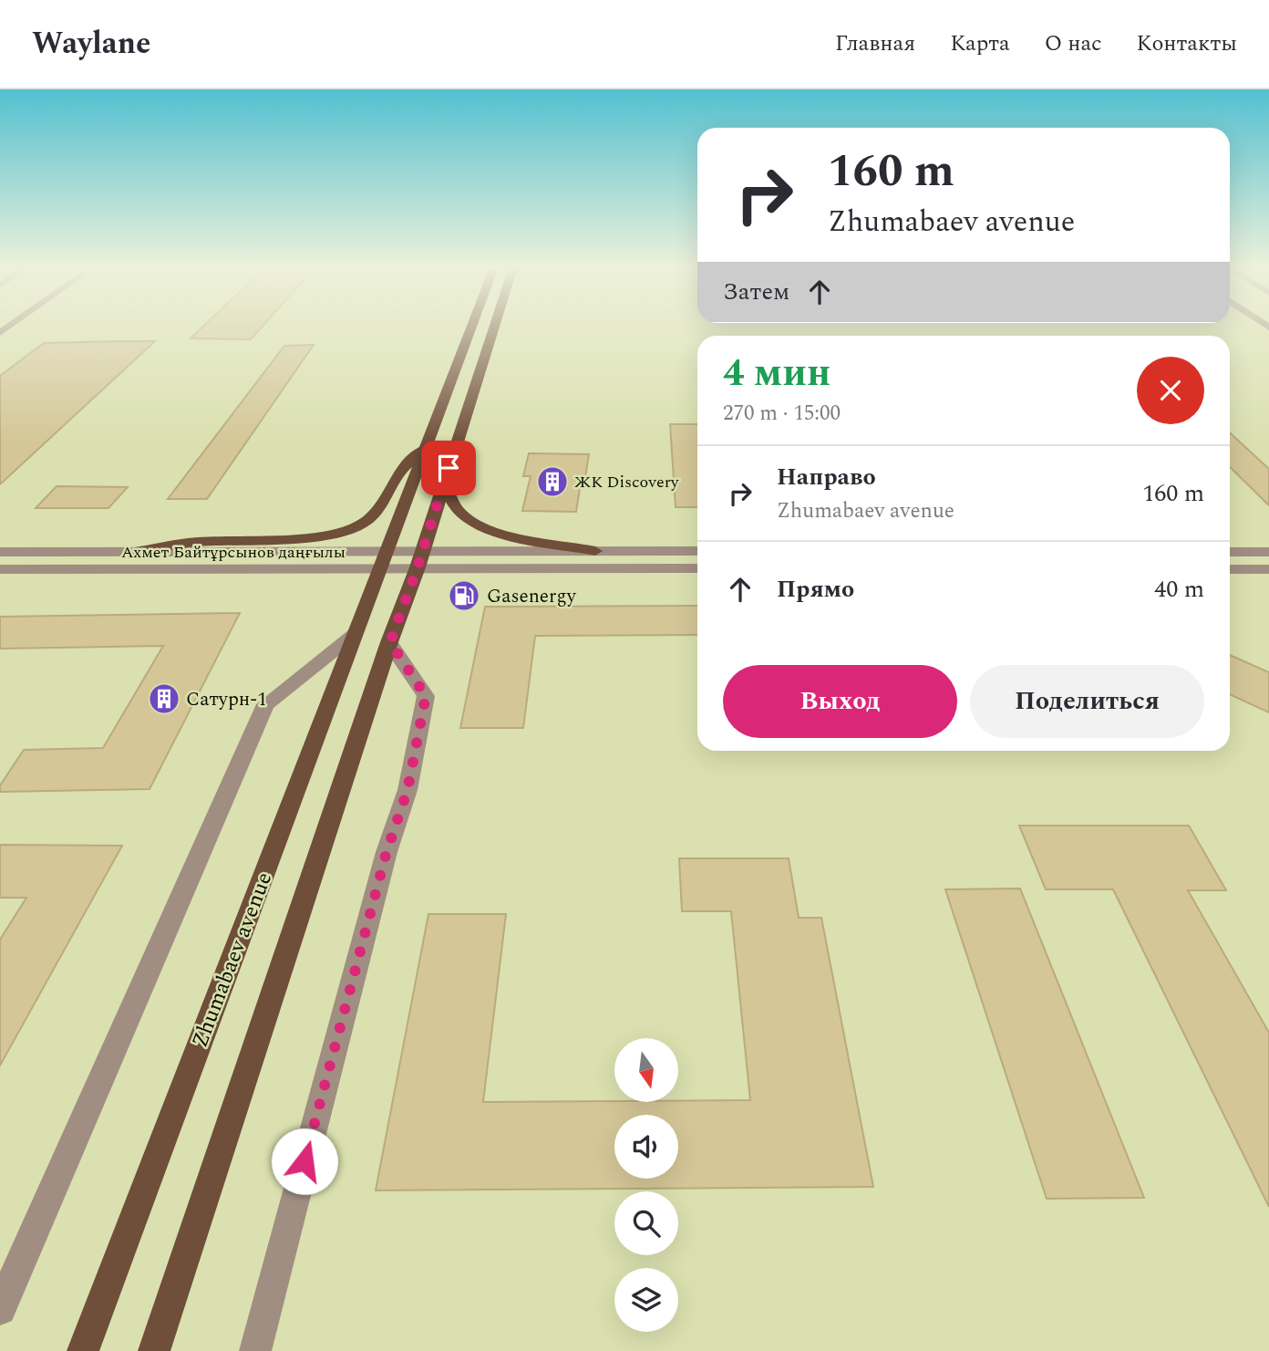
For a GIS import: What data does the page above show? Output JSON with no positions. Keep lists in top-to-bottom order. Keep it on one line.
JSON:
{"streets":{"main road":["Zhumabaev avenue"],"street":["Ахмет Байтұрсынов даңғылы"]},"crossings":[["Ахмет Байтұрсынов даңғылы","Zhumabaev avenue"]],"places":{"building":["ЖК Discovery","Сатурн-1"],"fuel station":["Gasenergy"]},"north":"bottom","page":{"header":"Waylane","nav":["Главная","Карта","О нас","Контакты"],"turn":["160 m","Zhumabaev avenue"],"then":"Затем","heading":["4 мин","270 m · 15:00"],"list":[{"name":"Направо","note":"Zhumabaev avenue","value":"160 m"},{"name":"Прямо","value":"40 m"}],"buttons":["Выход","Поделиться"]}}
